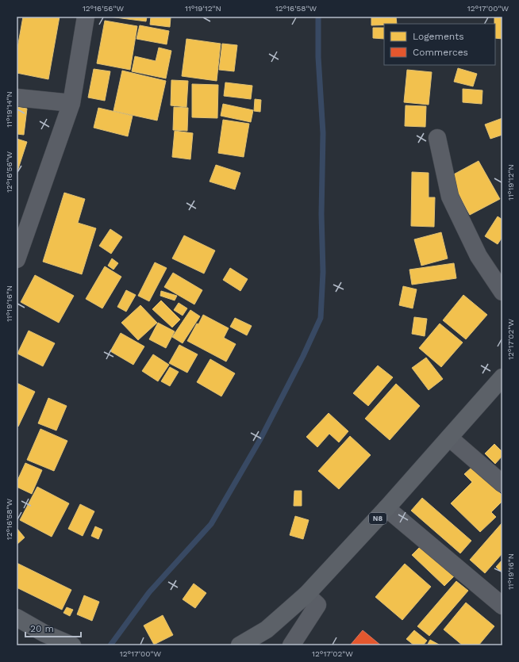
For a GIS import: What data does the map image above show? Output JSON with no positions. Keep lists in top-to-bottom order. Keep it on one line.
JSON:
{"streets":{"main road":["N8"]},"legend":["Logements","Commerces"],"scale_bar":"20 m","coordinates":["12°16'56\"W","11°19'12\"N","12°16'58\"W","12°17'00\"W","11°19'14\"N","11°19'16\"N","12°17'02\"W"]}
